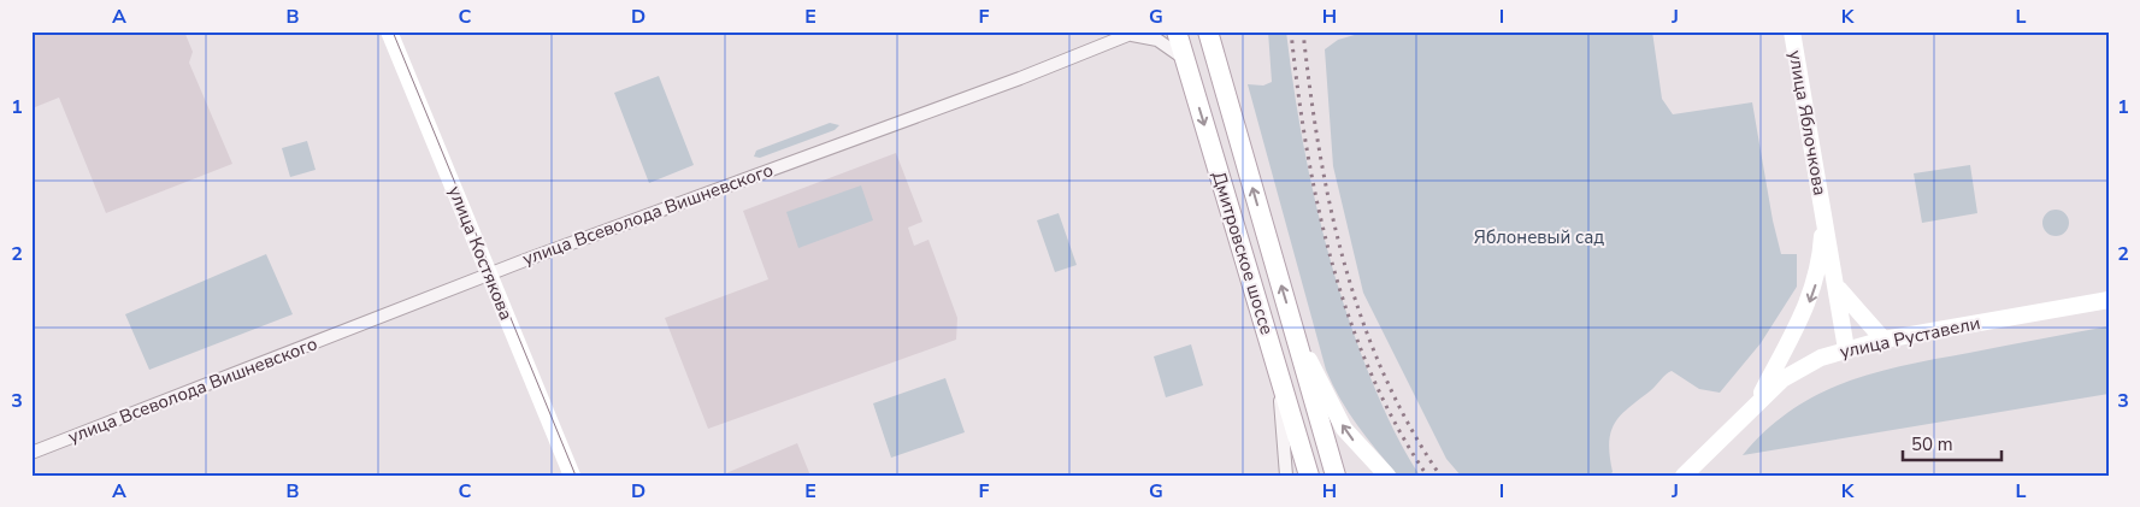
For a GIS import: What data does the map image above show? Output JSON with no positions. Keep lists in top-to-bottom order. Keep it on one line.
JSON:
{"streets":{"main road":["Дмитровское шоссе"],"street":["улица Яблочкова","улица Всеволода Вишневского","улица Костякова","улица Руставели"]},"crossings":[["улица Всеволода Вишневского","улица Костякова"],["улица Всеволода Вишневского","Дмитровское шоссе"]],"parks":["Яблоневый сад"],"scale_bar":"50 m","grid":{"columns":["A","B","C","D","E","F","G","H","I","J","K","L"],"rows":["1","2","3"]}}
